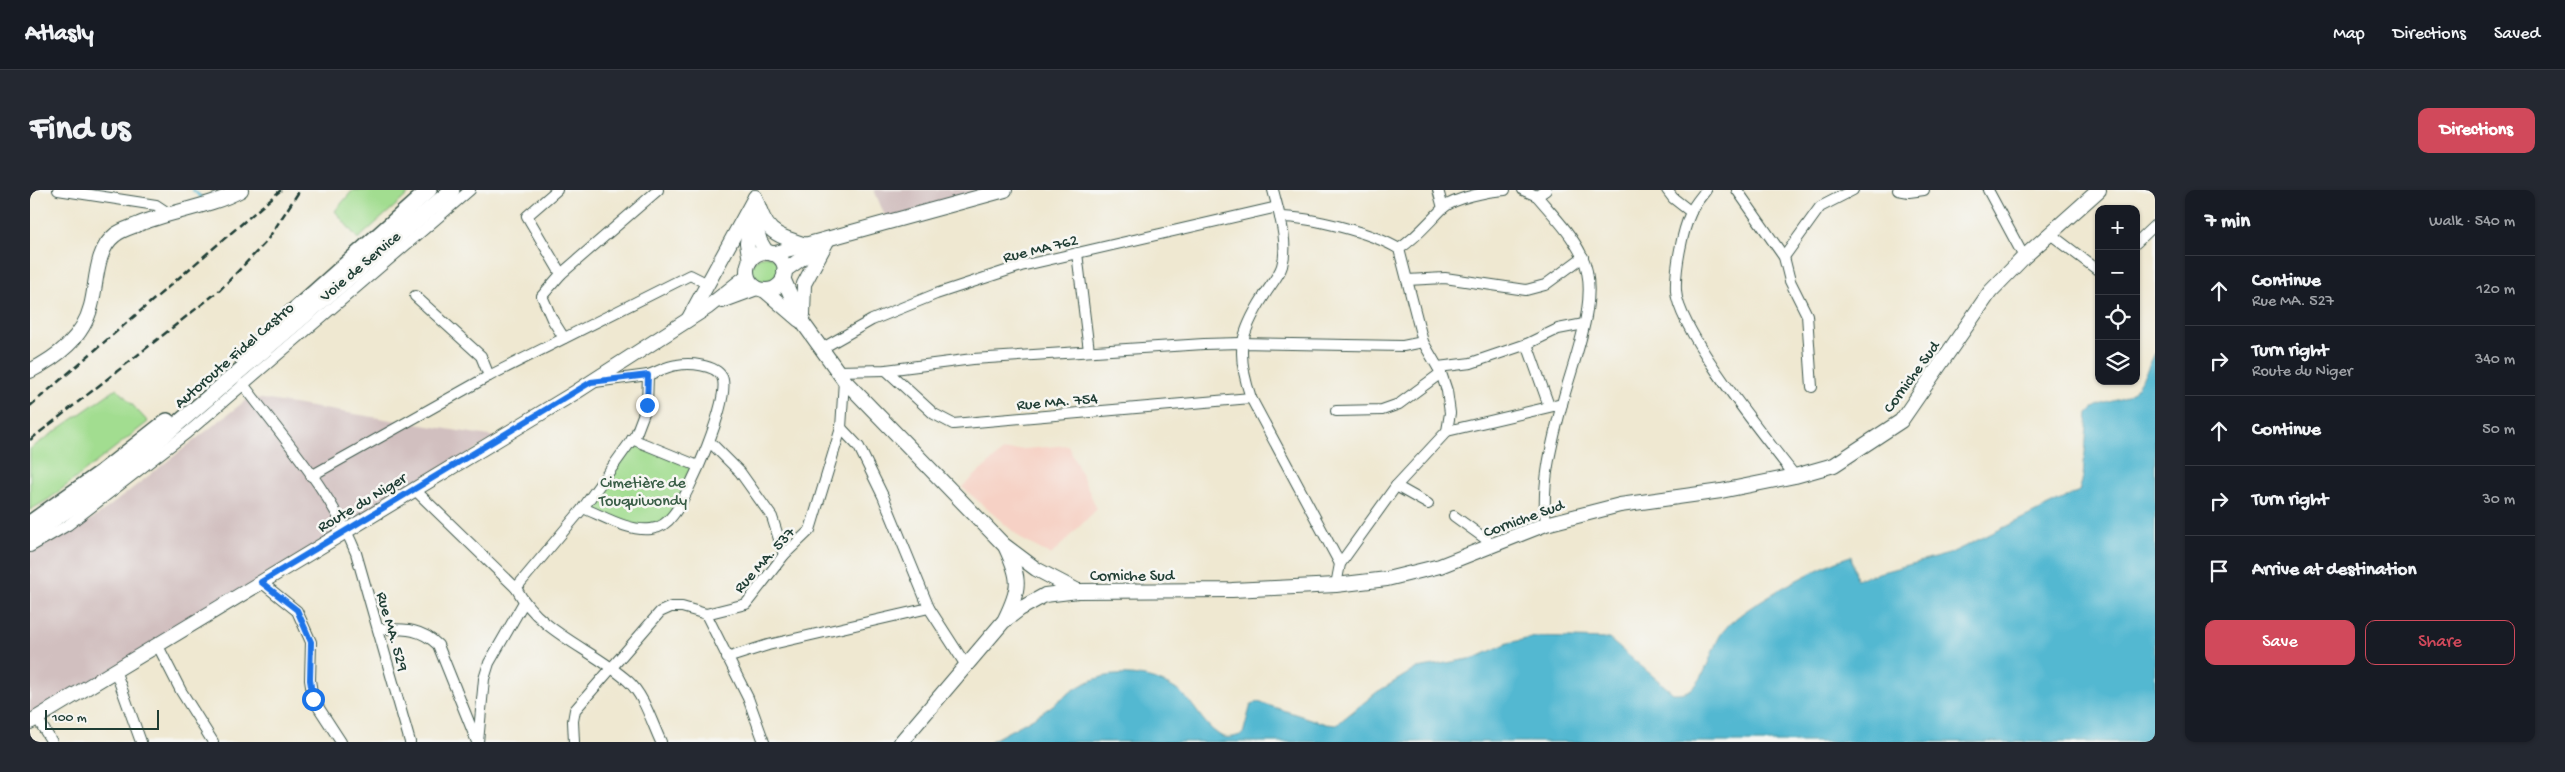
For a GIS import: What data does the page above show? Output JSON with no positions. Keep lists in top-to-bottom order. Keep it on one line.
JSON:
{"streets":{"highway":["Autoroute Fidel Castro"],"main road":["Corniche Sud","Route du Niger"],"street":["Rue MA 762","Voie de Service","Rue MA. 754","Rue MA. 537","Rue MA. 529"]},"crossings":[["Voie de Service","Rue MA. 529"],["Route du Niger","Rue MA. 529"]],"parks":["Cimetière de Touquiwondy"],"scale_bar":"100 m","page":{"header":"Atlasly","nav":["Map","Directions","Saved"],"buttons":["Directions",["Save","Share"]],"title":"Find us","heading":["7 min","Walk · 540 m"],"map_buttons":["+","−"],"list":[["Continue","Rue MA. 527","120 m"],["Turn right","Route du Niger","340 m"],["Continue","50 m"],["Turn right","30 m"],"Arrive at destination"],"scale":"100 m"}}
